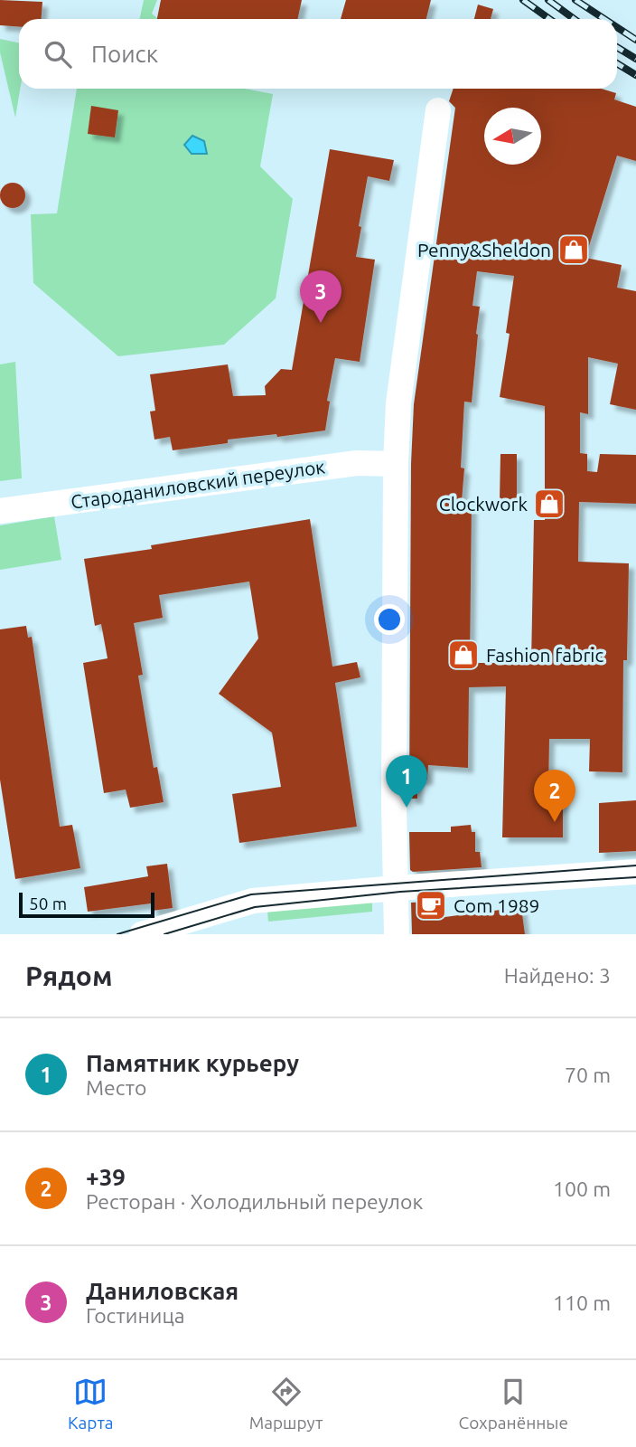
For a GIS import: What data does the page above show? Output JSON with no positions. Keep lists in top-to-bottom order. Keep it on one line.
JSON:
{"streets":{"street":["Староданиловский переулок"]},"places":{"shop":["Penny&Sheldon","Clockwork","Fashion fabric"],"cafe":["Com 1989"]},"scale_bar":"50 m","north":"left","page":{"search":"Поиск","pins":["3","1","2"],"scale":"50 m","heading":["Рядом","Найдено: 3"],"list":[{"mark":"1","name":"Памятник курьеру","note":"Место","value":"70 m"},{"mark":"2","name":"+39","note":"Ресторан · Холодильный переулок","value":"100 m"},{"mark":"3","name":"Даниловская","note":"Гостиница","value":"110 m"}],"nav":["Карта","Маршрут","Сохранённые"]}}
